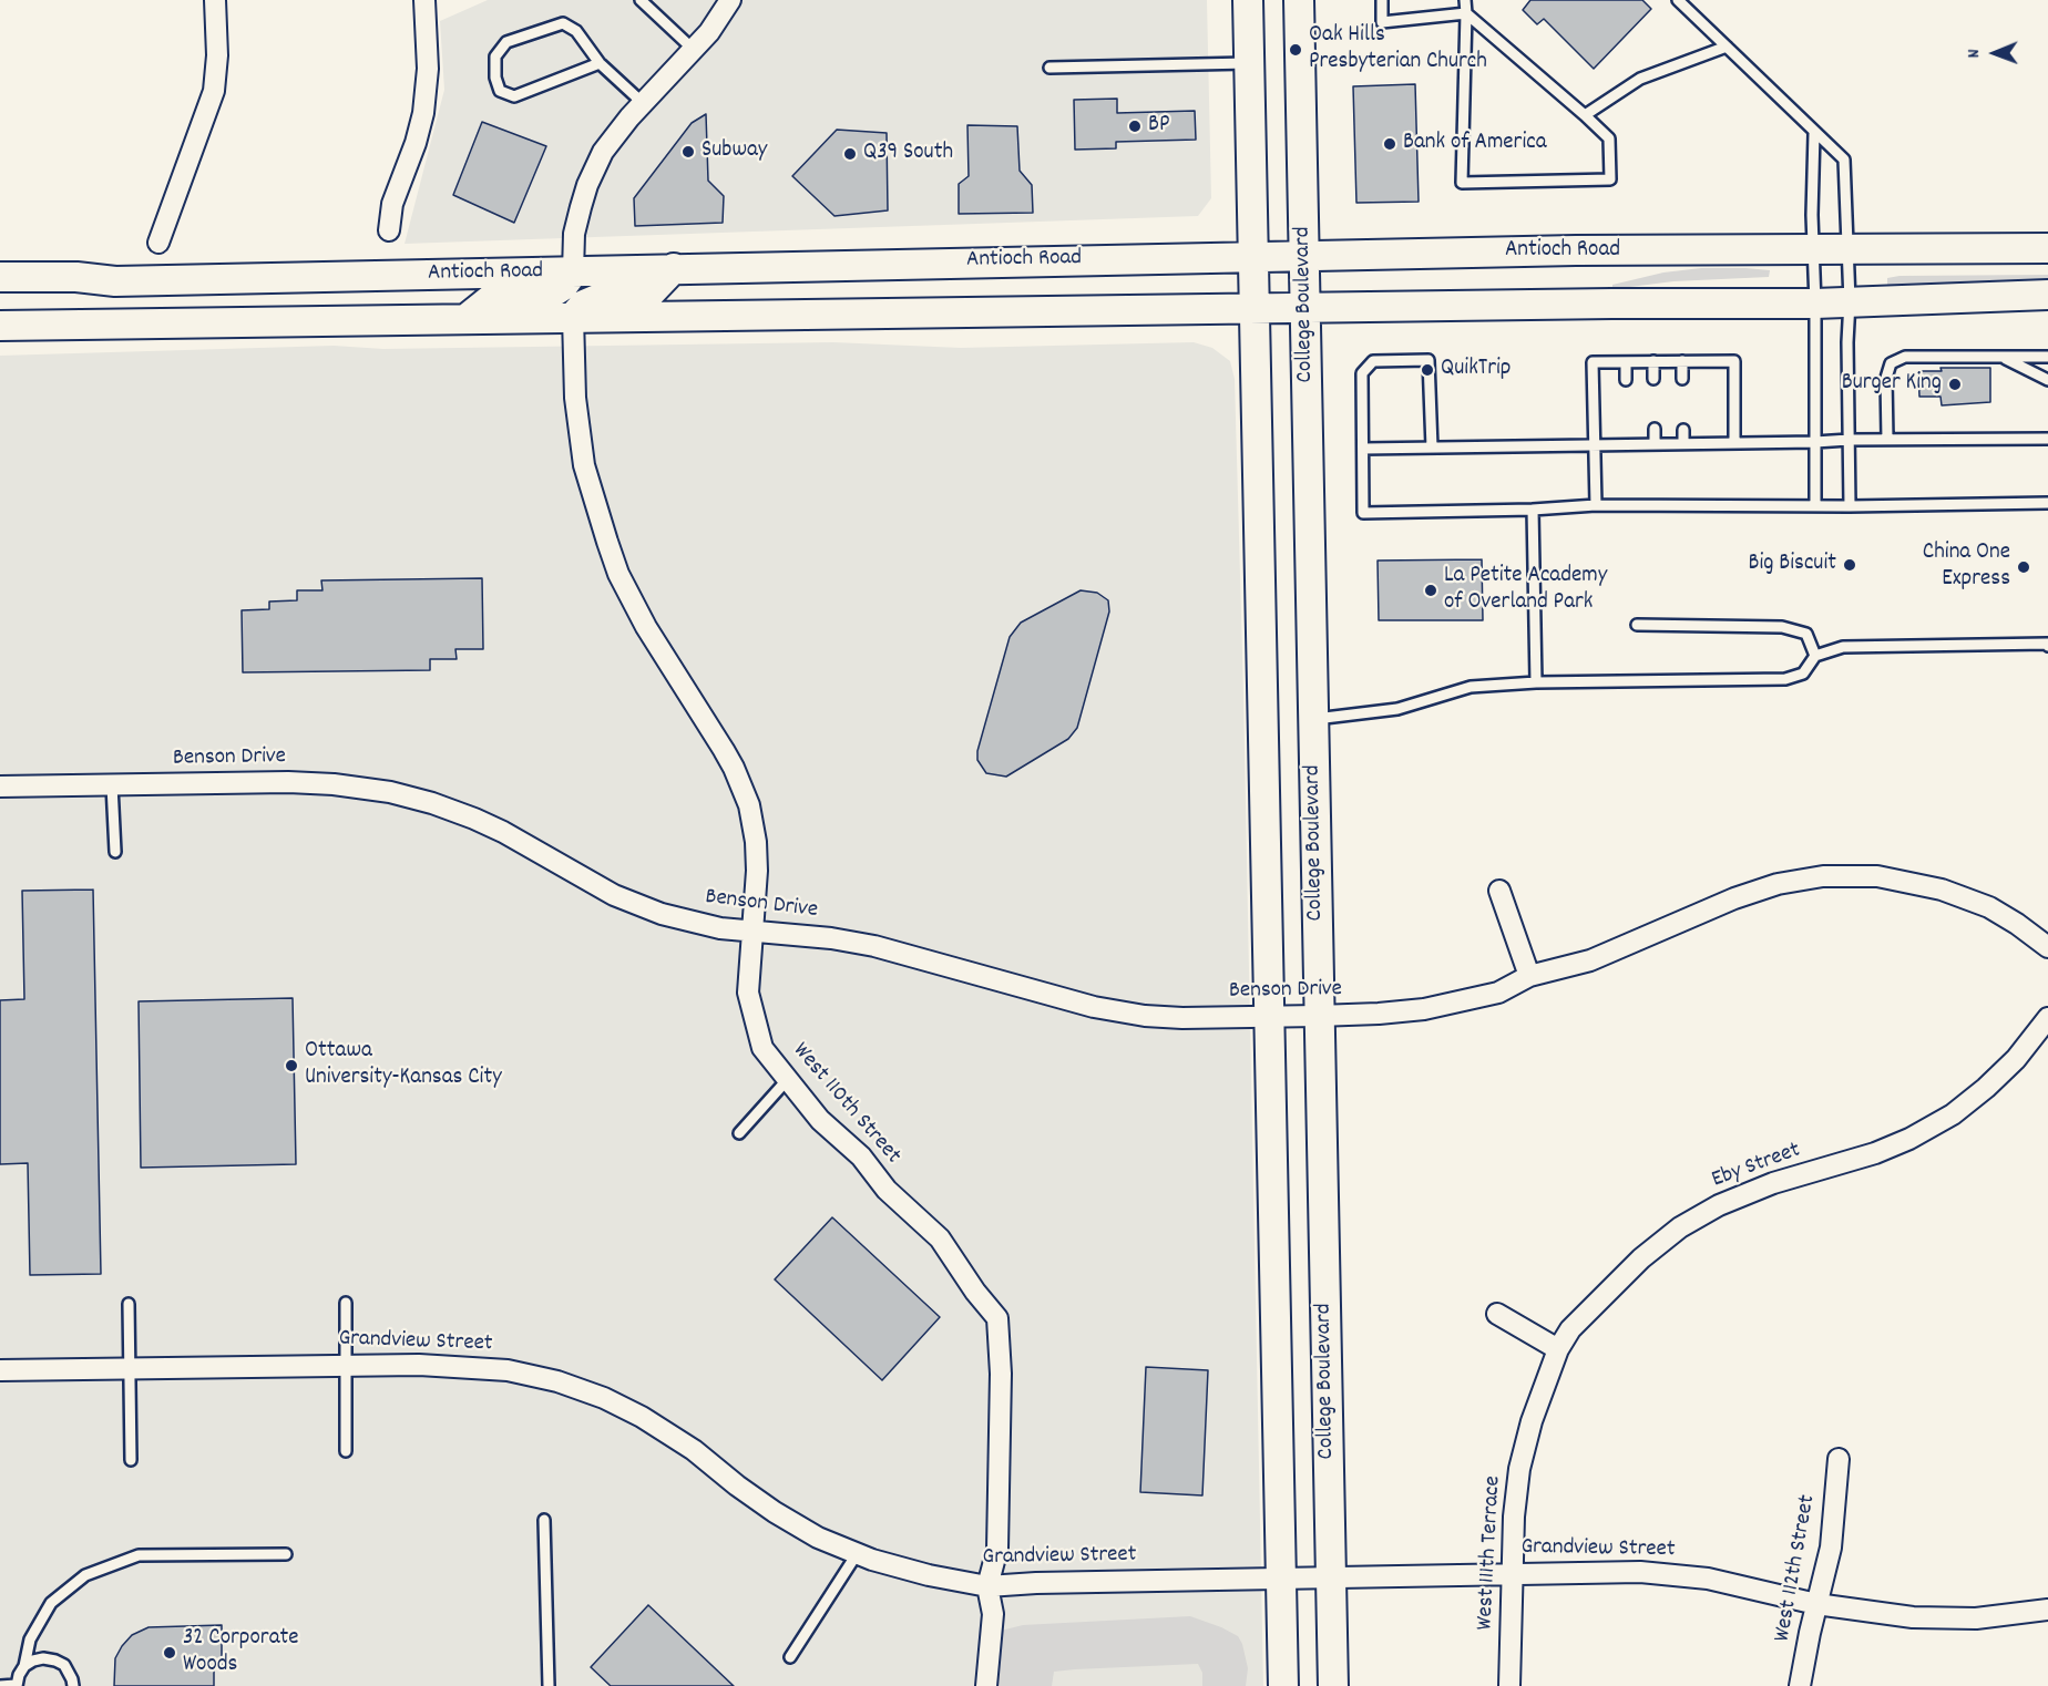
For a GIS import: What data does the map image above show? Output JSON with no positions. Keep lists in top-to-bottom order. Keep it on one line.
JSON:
{"streets":{"main road":["Antioch Road","College Boulevard"],"street":["Benson Drive","West 110th Street","Eby Street","Grandview Street","West 111th Terrace","West 112th Street"]},"crossings":[["Antioch Road","College Boulevard"],["Antioch Road","West 110th Street"],["College Boulevard","Benson Drive"],["College Boulevard","Grandview Street"],["Benson Drive","West 110th Street"],["West 110th Street","Grandview Street"],["Eby Street","West 111th Terrace"],["Grandview Street","West 111th Terrace"],["Grandview Street","West 112th Street"]],"places":["Oak Hills Presbyterian Church","BP","Bank of America","Subway","Q39 South","QuikTrip","Burger King","Big Biscuit","China One Express","La Petite Academy of Overland Park","Ottawa University-Kansas City","32 Corporate Woods"],"north":"left"}
